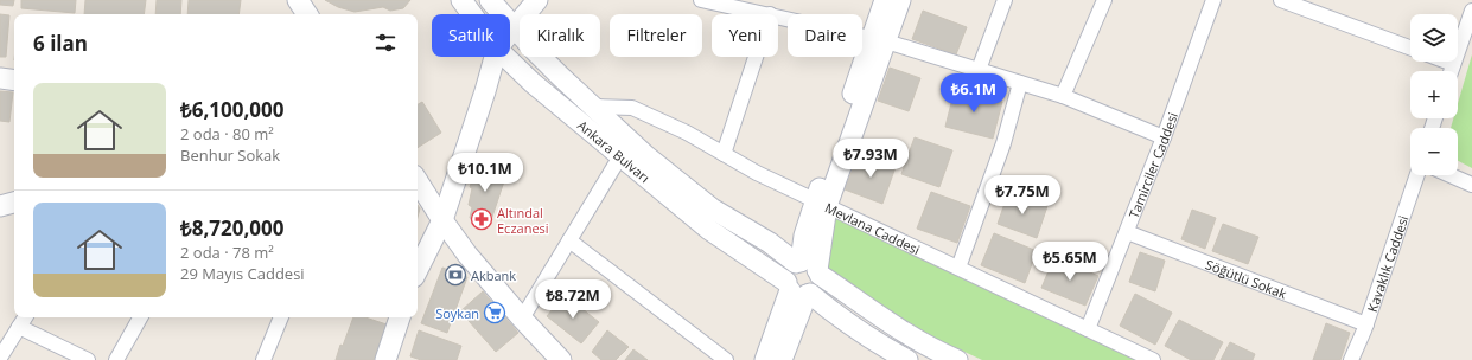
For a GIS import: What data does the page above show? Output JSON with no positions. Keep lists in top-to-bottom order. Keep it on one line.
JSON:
{"streets":{"main road":["Ankara Bulvarı"],"street":["Tamirciler Caddesi","Mevlana Caddesi","Kavaklık Caddesi","Söğütlü Sokak"]},"crossings":[["Ankara Bulvarı","Mevlana Caddesi"],["Tamirciler Caddesi","Mevlana Caddesi"],["Tamirciler Caddesi","Söğütlü Sokak"],["Kavaklık Caddesi","Söğütlü Sokak"]],"places":{"pharmacy":["Altındal Eczanesi"],"bank":["Akbank"],"supermarket":["Soykan"]},"page":{"map_buttons":["+","−"],"chip":["Satılık","Kiralık","Filtreler","Yeni","Daire"],"heading":"6 ilan","list":[{"name":"₺6,100,000","note":"2 oda · 80 m² · Benhur Sokak"},{"name":"₺8,720,000","note":"2 oda · 78 m² · 29 Mayıs Caddesi"}],"price":["₺6.1M","₺7.93M","₺10.1M","₺7.75M","₺5.65M","₺8.72M"]}}
